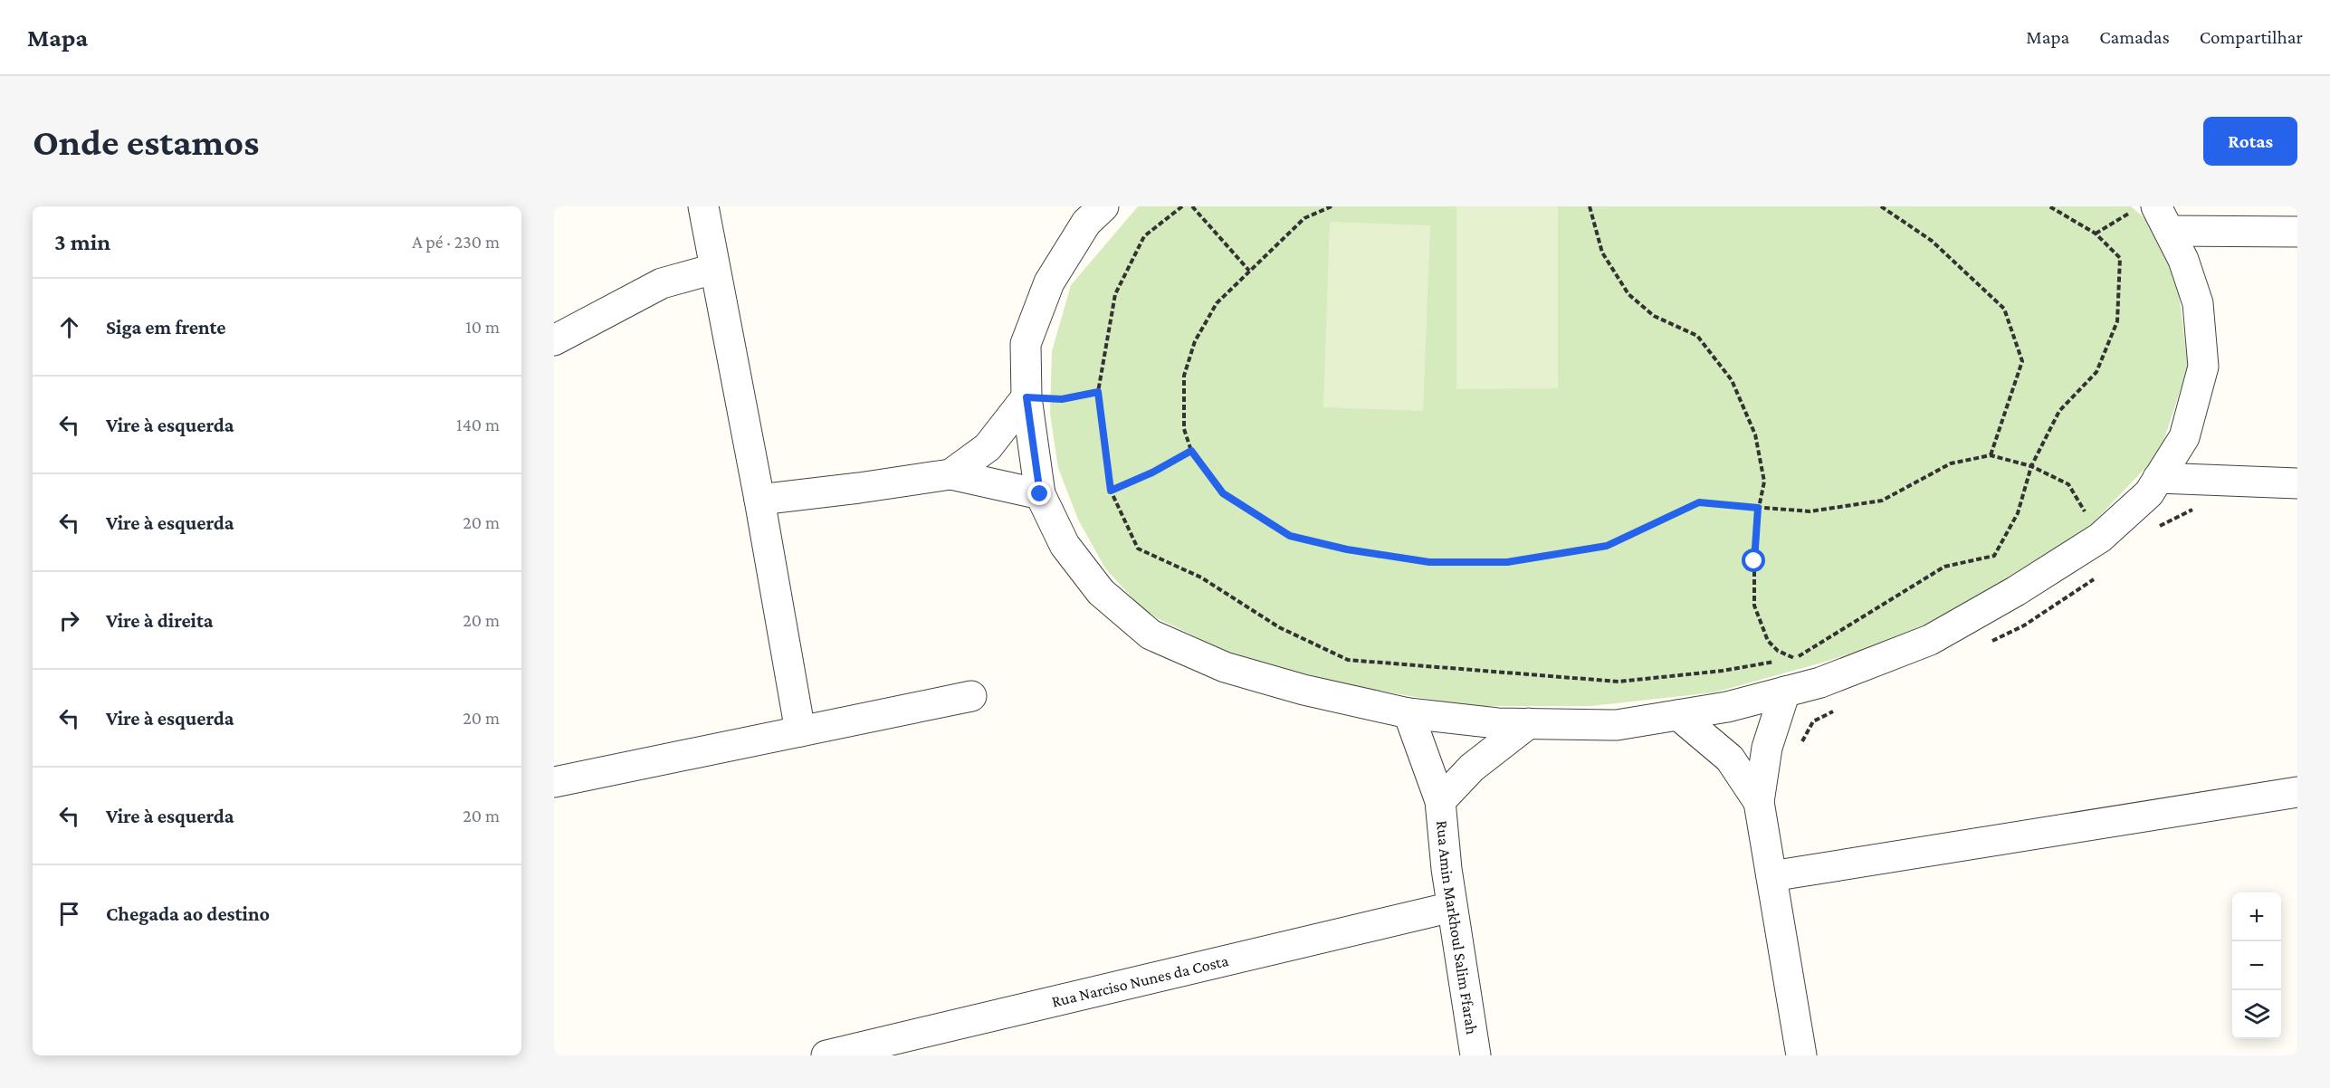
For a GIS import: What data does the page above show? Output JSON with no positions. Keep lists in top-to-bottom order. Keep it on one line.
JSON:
{"streets":{"street":["Rua Amin Markhoul Salim Ffarah","Rua Narciso Nunes da Costa"]},"crossings":[["Rua Amin Markhoul Salim Ffarah","Rua Narciso Nunes da Costa"]],"page":{"header":"Mapa","nav":["Mapa","Camadas","Compartilhar"],"buttons":"Rotas","title":"Onde estamos","heading":["3 min","A pé · 230 m"],"list":[["Siga em frente","10 m"],["Vire à esquerda","140 m"],["Vire à esquerda","20 m"],["Vire à direita","20 m"],["Vire à esquerda","20 m"],["Vire à esquerda","20 m"],"Chegada ao destino"],"map_buttons":["+","−"]}}
